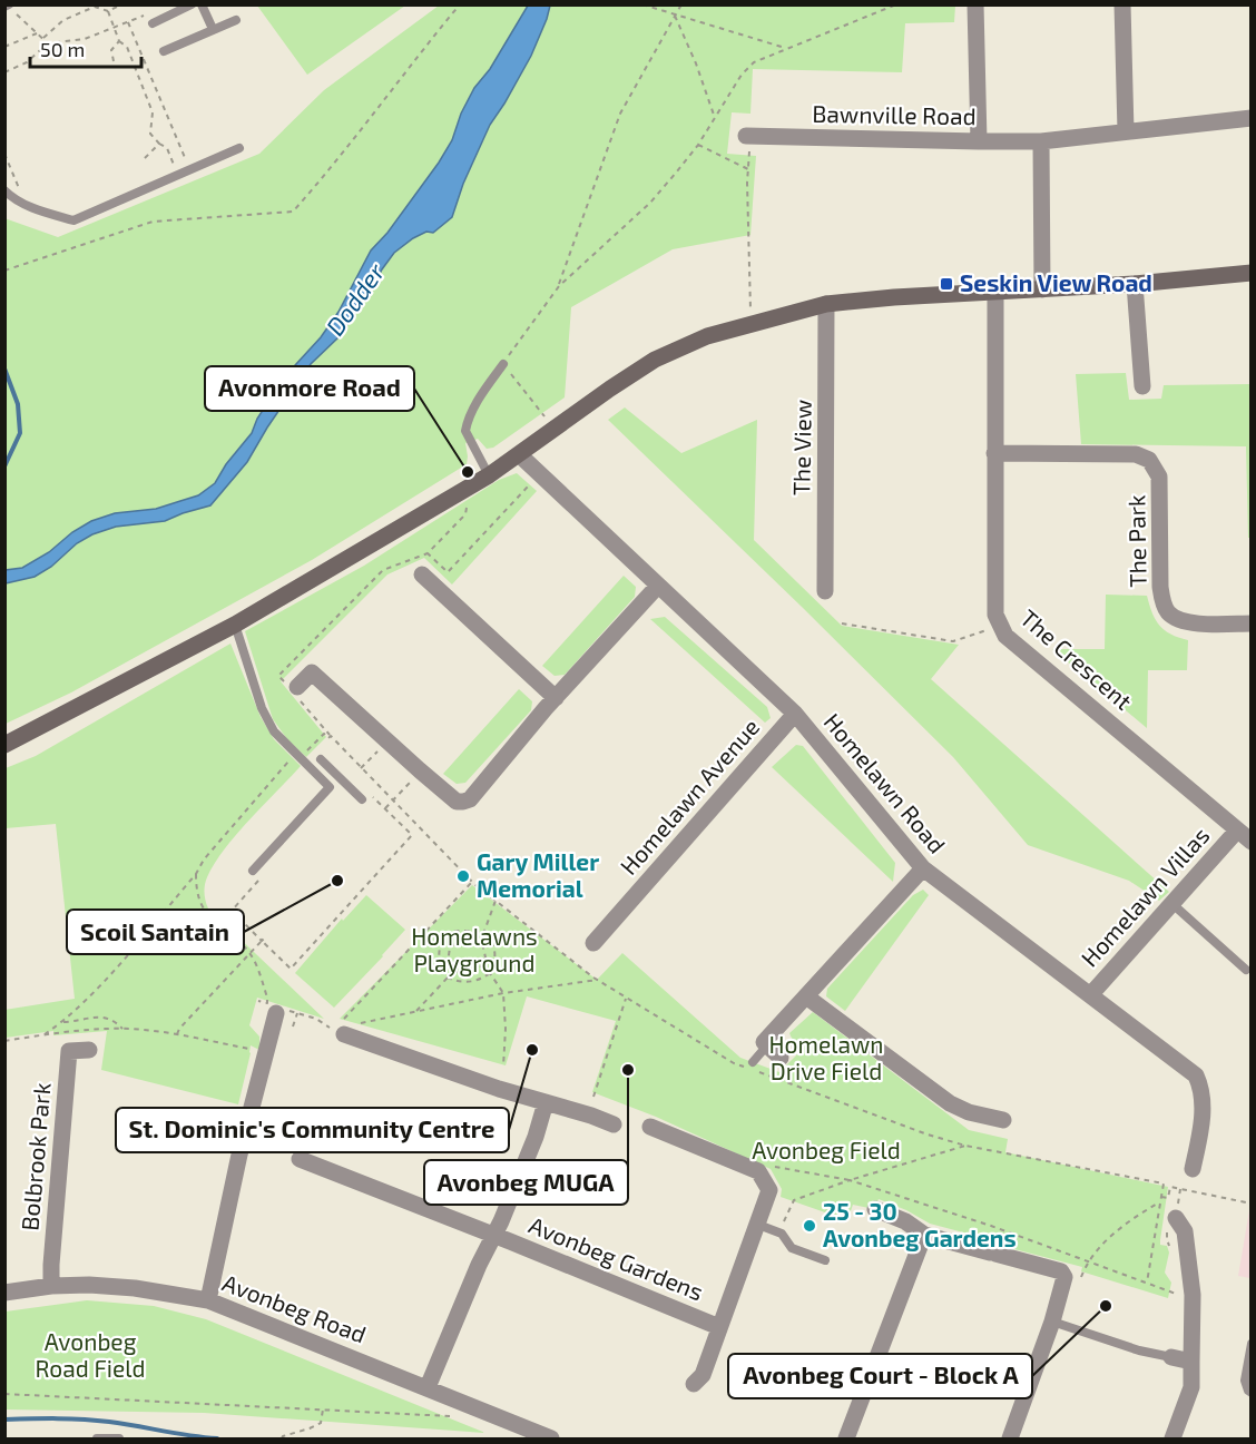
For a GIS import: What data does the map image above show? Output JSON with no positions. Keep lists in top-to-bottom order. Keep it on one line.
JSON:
{"streets":{"street":["Bawnville Road","The View","The Park","The Crescent","Homelawn Road","Homelawn Avenue","Homelawn Villas","Bolbrook Park","Avonbeg Gardens","Avonbeg Road"]},"crossings":[["The Park","The Crescent"],["The Crescent","Homelawn Villas"],["Homelawn Road","Homelawn Avenue"],["Homelawn Road","Homelawn Villas"],["Bolbrook Park","Avonbeg Road"],["Avonbeg Gardens","Avonbeg Road"]],"water":["Dodder"],"parks":["Homelawns Playground","Homelawn Drive Field","Avonbeg Field","Avonbeg Road Field"],"places":{"transit":["Seskin View Road"],"other":["Avonmore Road","Gary Miller Memorial","Scoil Santain","St. Dominic's Community Centre","Avonbeg MUGA","25 - 30 Avonbeg Gardens","Avonbeg Court - Block A"]},"scale_bar":"50 m"}
